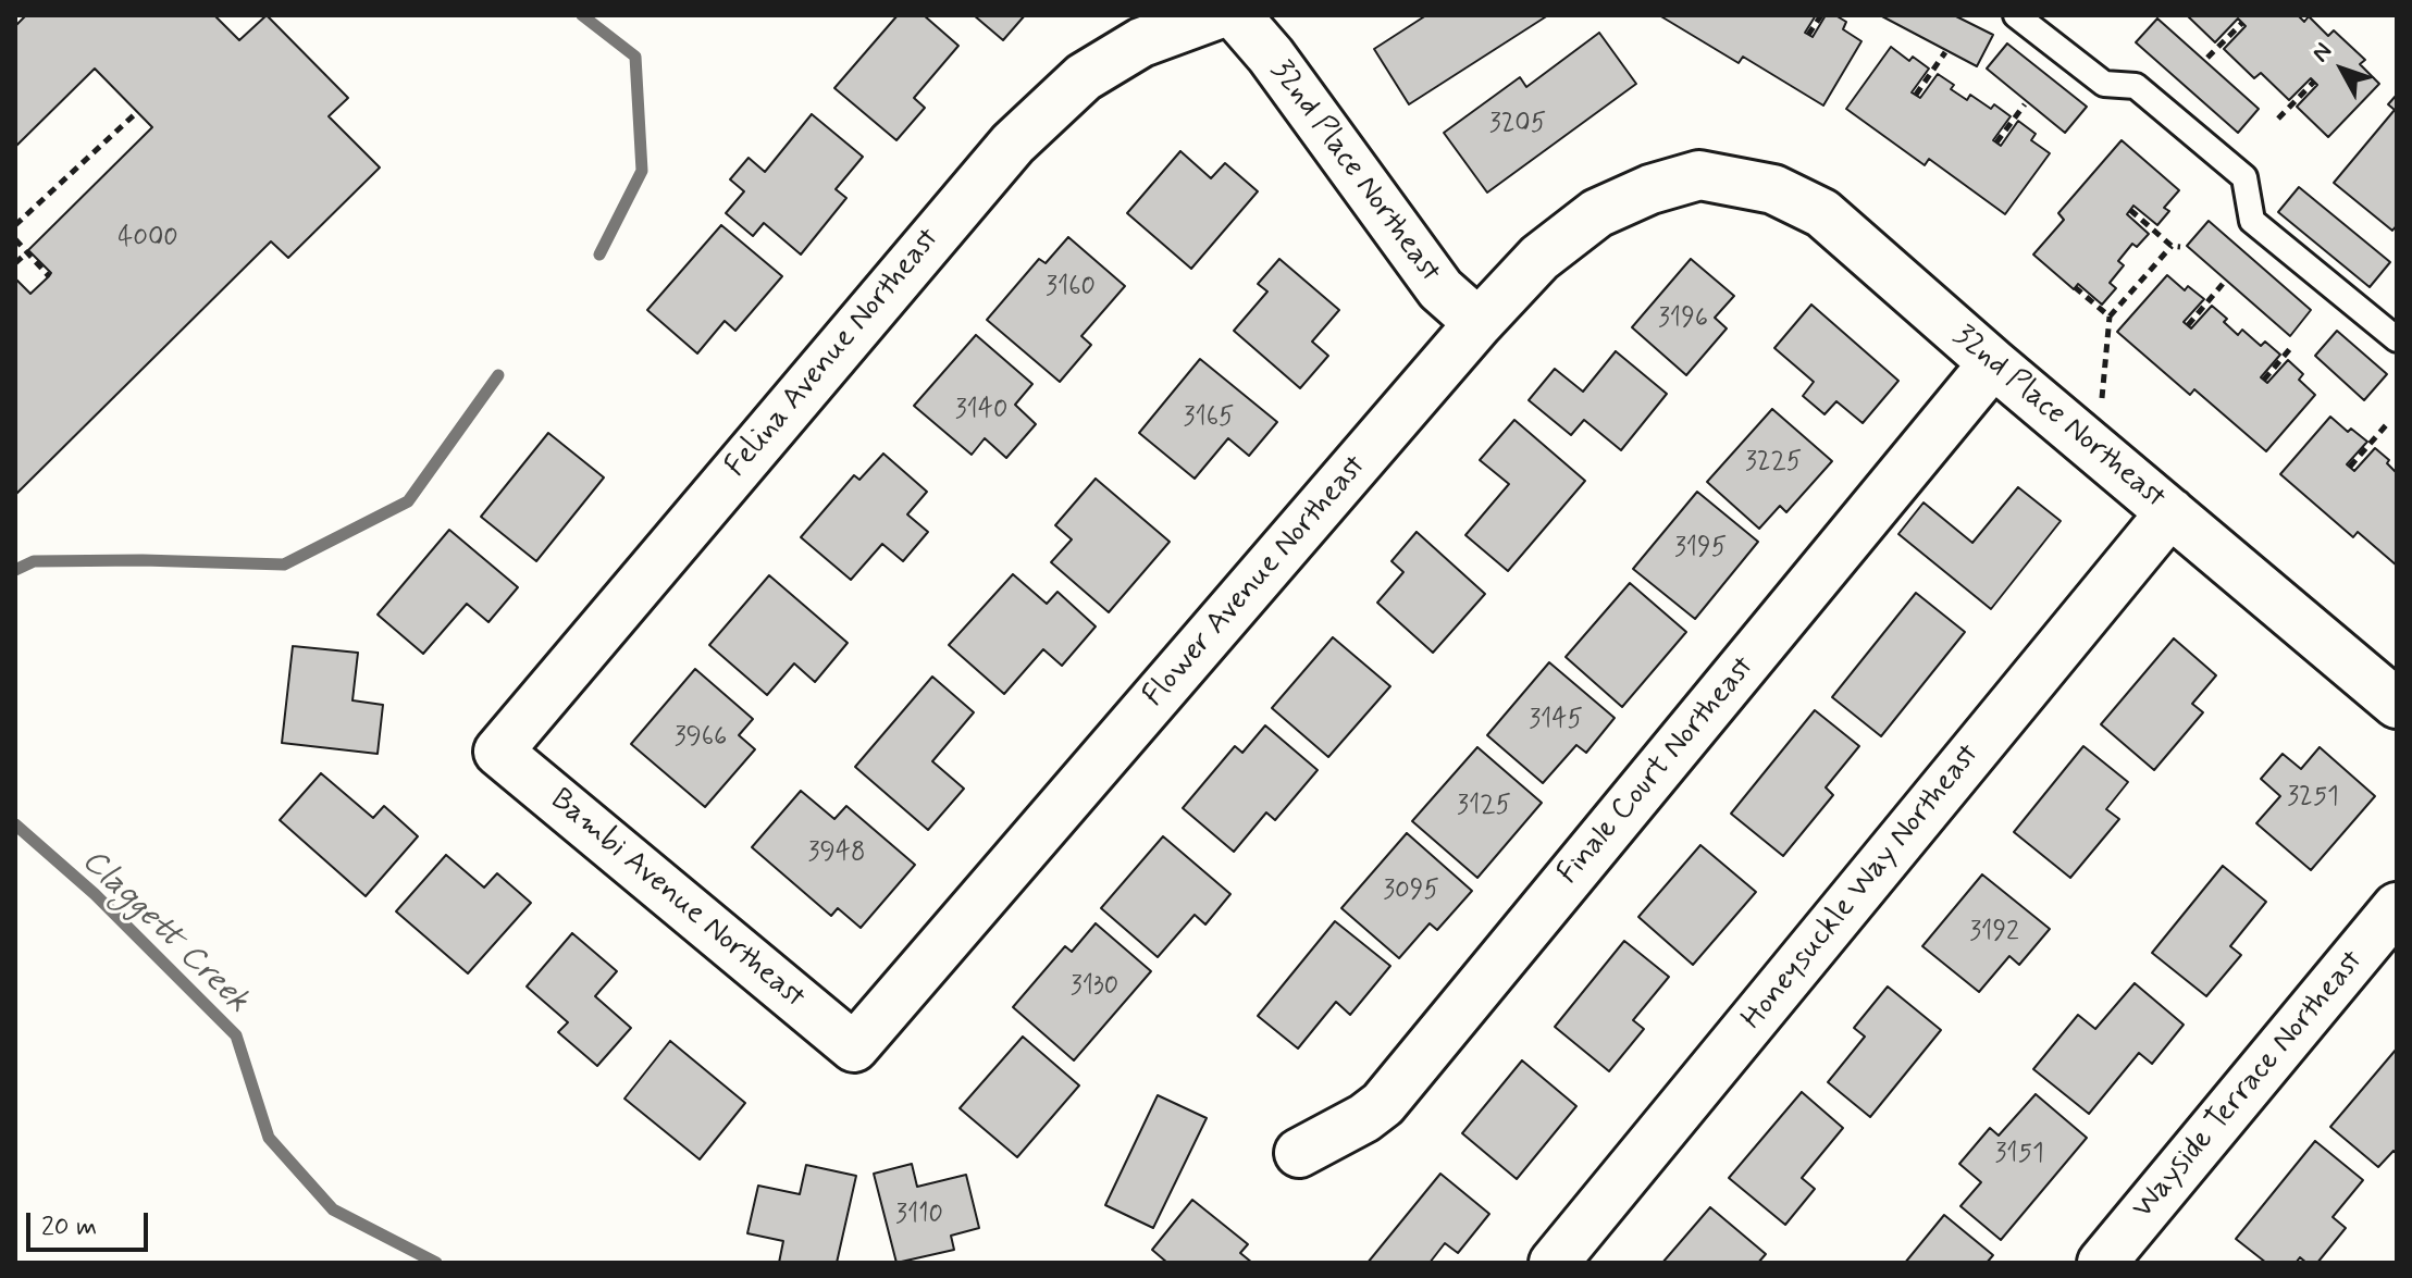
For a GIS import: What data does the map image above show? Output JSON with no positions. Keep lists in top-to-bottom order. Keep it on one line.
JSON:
{"streets":{"street":["32nd Place Northeast","Felina Avenue Northeast","Flower Avenue Northeast","Finale Court Northeast","Honeysuckle Way Northeast","Bambi Avenue Northeast","Wayside Terrace Northeast"]},"crossings":[["32nd Place Northeast","Flower Avenue Northeast"],["32nd Place Northeast","Finale Court Northeast"],["32nd Place Northeast","Honeysuckle Way Northeast"],["Felina Avenue Northeast","Bambi Avenue Northeast"],["Flower Avenue Northeast","Bambi Avenue Northeast"]],"water":["Claggett Creek"],"house_numbers":["3205","4000","3160","3196","3140","3165","3225","3195","3145","3966","3251","3125","3948","3095","3192","3130","3151","3110"],"scale_bar":"20 m","north":"top left"}
